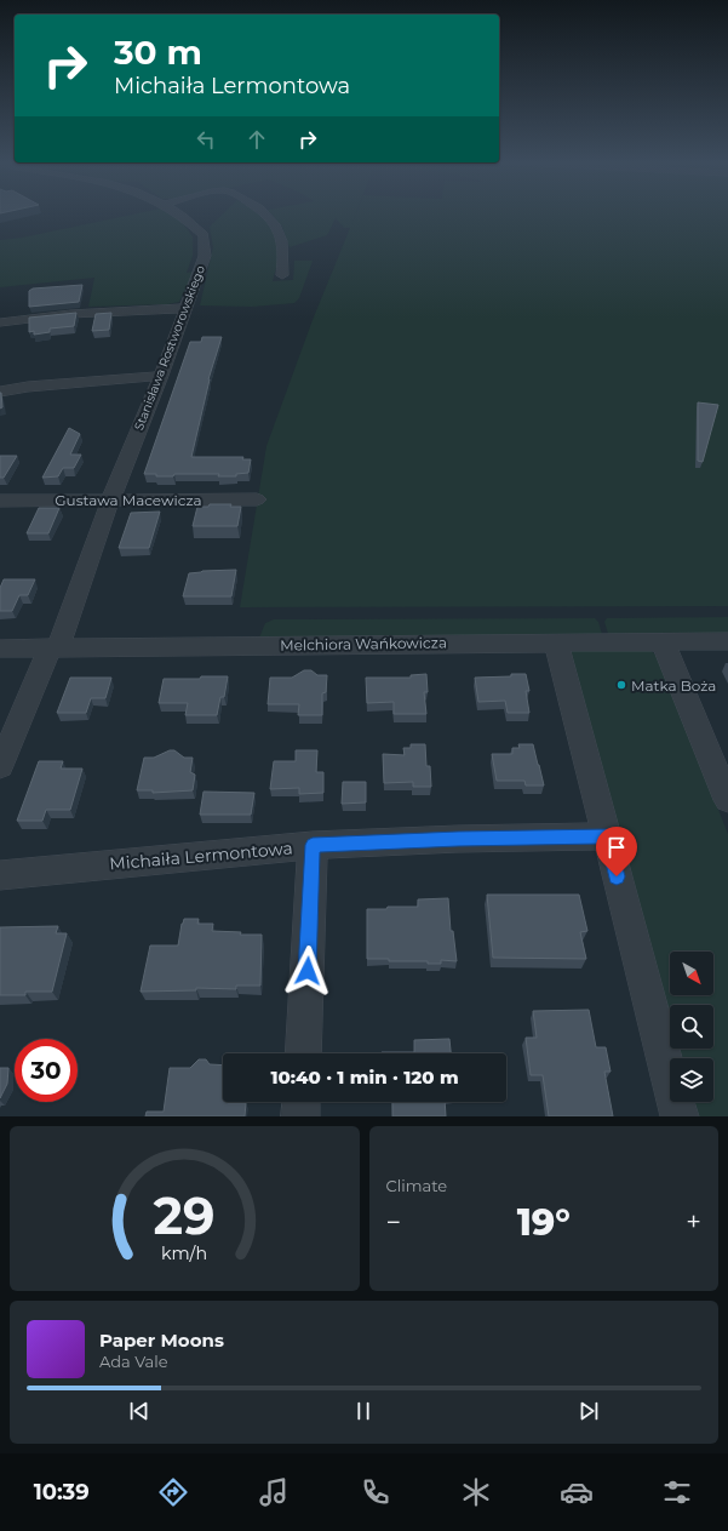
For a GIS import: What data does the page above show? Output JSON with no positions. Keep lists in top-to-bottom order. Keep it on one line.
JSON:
{"streets":{"street":["Stanisława Rostworowskiego","Gustawa Macewicza","Melchiora Wańkowicza","Michaiła Lermontowa"]},"crossings":[["Stanisława Rostworowskiego","Gustawa Macewicza"],["Stanisława Rostworowskiego","Melchiora Wańkowicza"]],"places":["Matka Boża"],"north":"bottom right","page":{"turn":["30 m","Michaiła Lermontowa"],"limit":"30","trip":"10:40 · 1 min · 120 m","tile":"Climate","heat":["−","19°","+"],"song":["Paper Moons","Ada Vale"],"tabs":"10:39","gauge":["29","km/h"]}}
